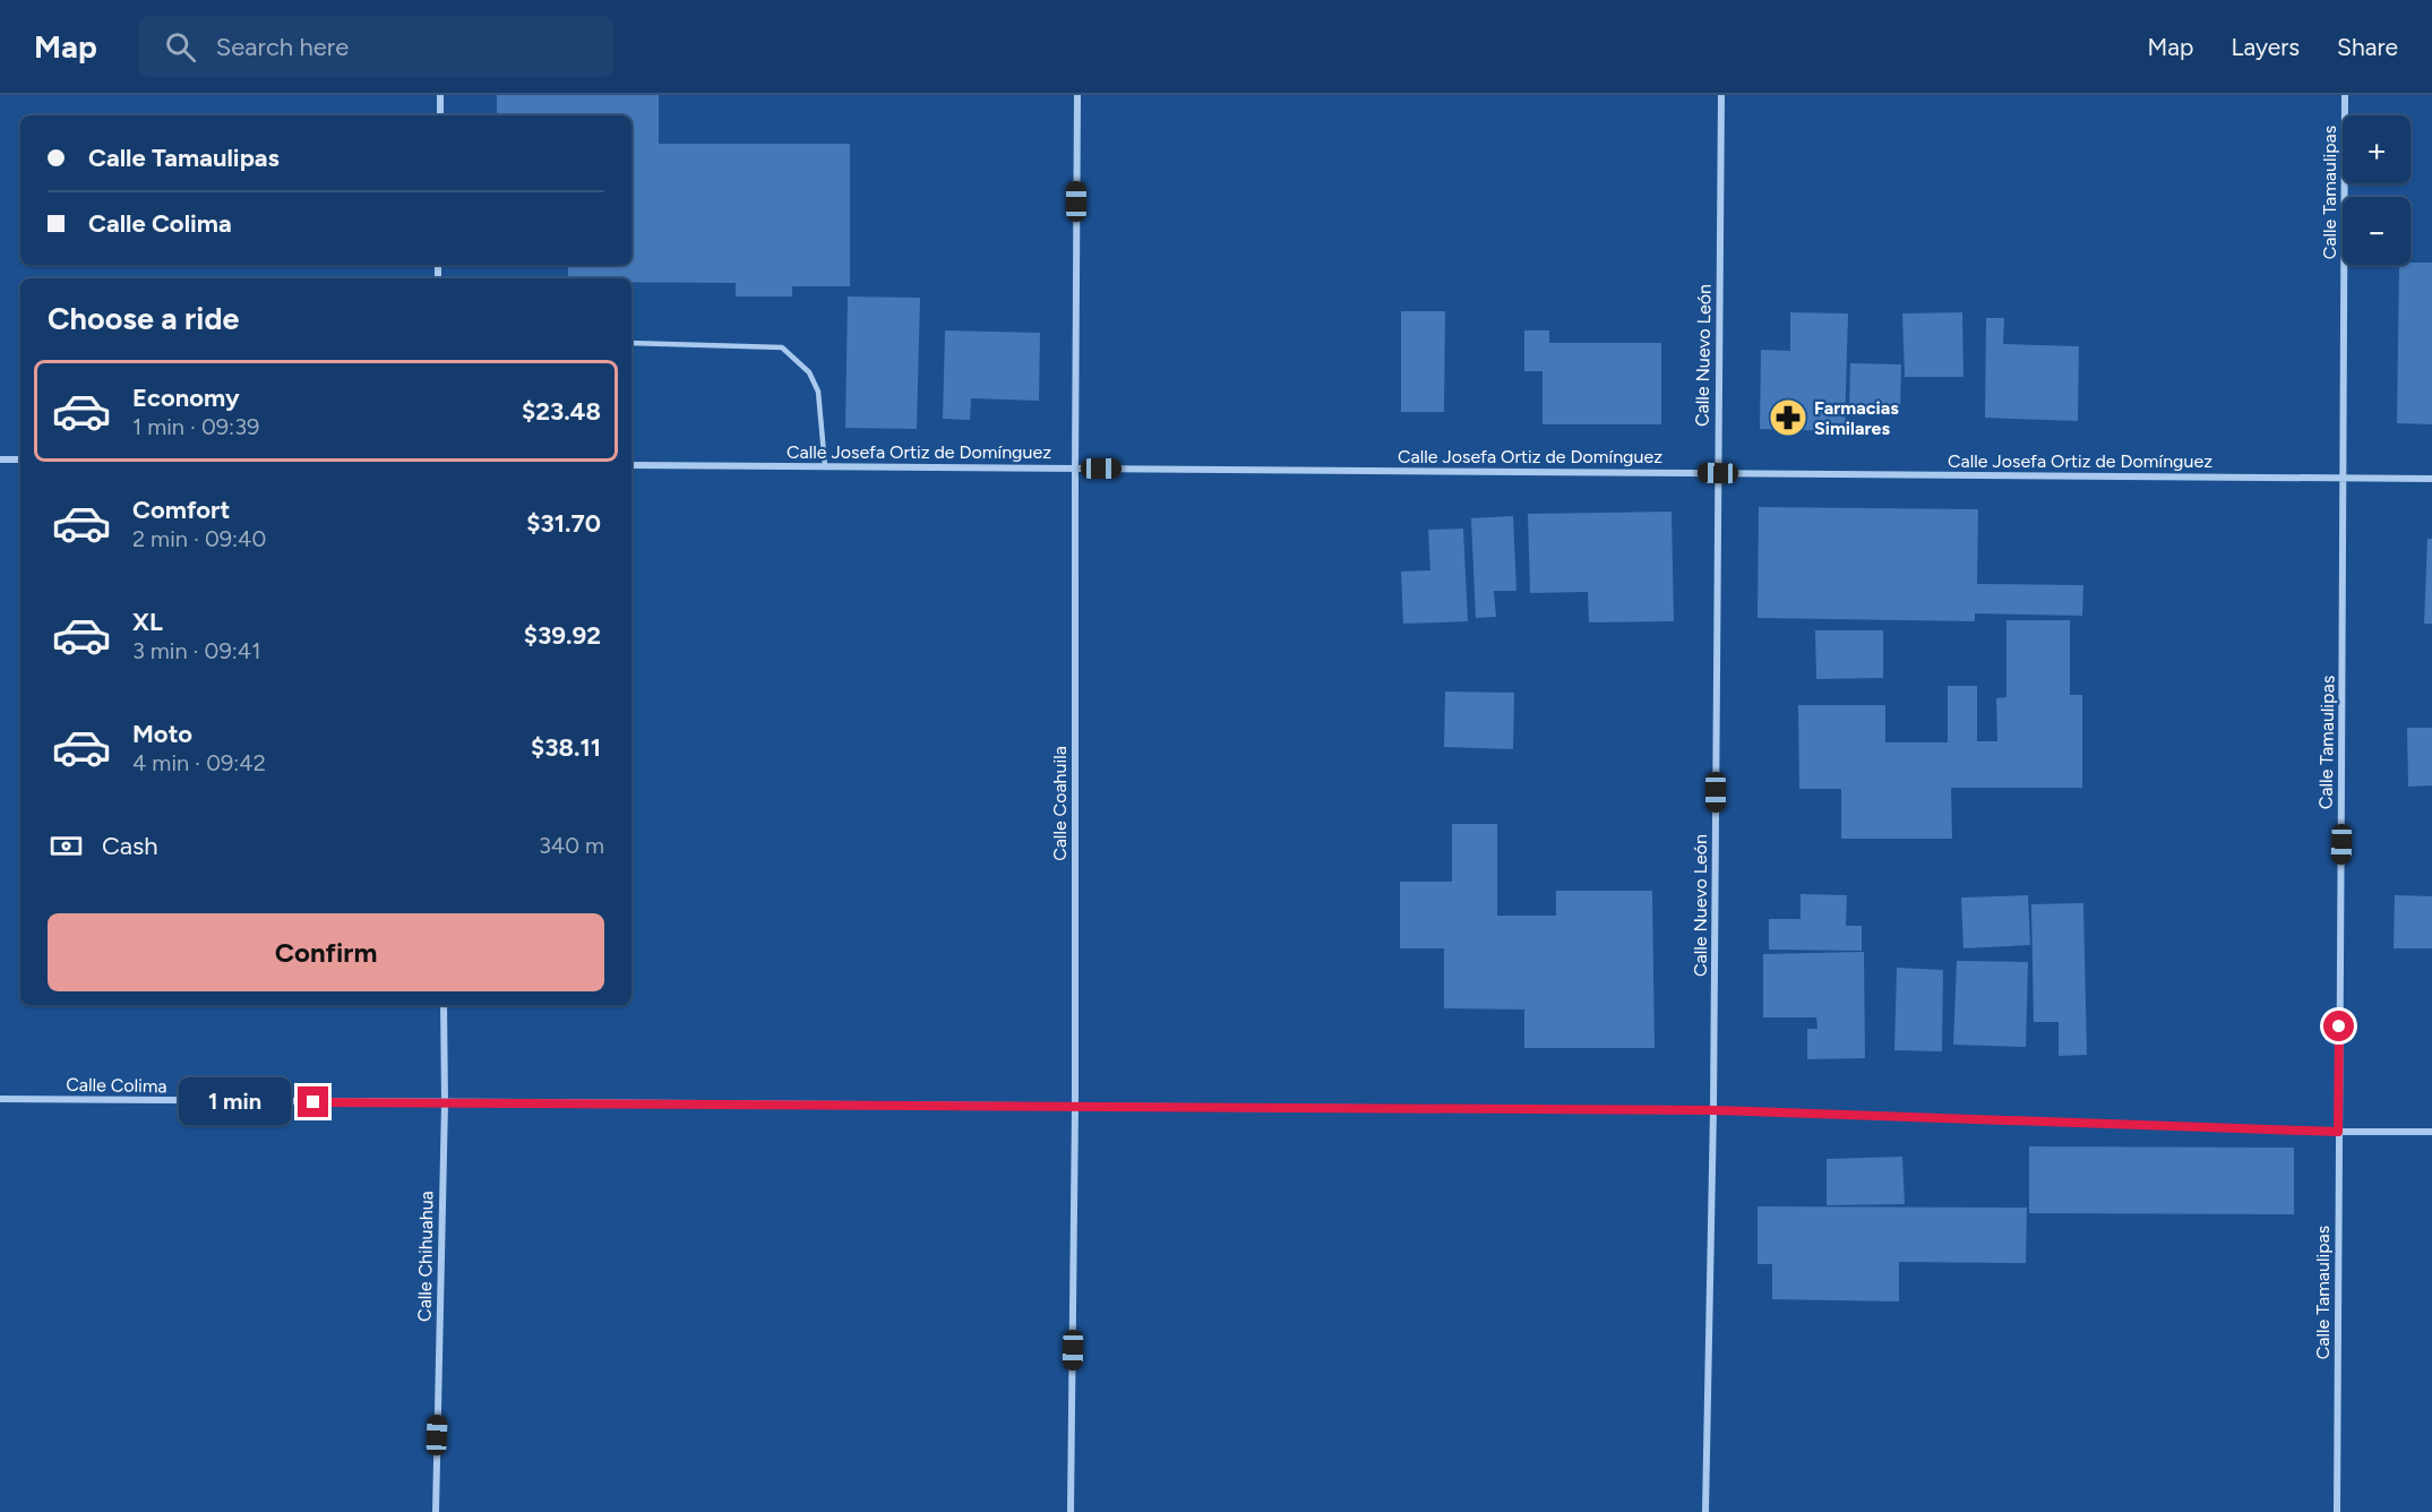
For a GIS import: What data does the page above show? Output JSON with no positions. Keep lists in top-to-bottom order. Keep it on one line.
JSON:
{"streets":{"street":["Calle Tamaulipas","Calle Nuevo León","Calle Josefa Ortiz de Domínguez","Calle Coahuila","Calle Colima","Calle Chihuahua"]},"crossings":[["Calle Tamaulipas","Calle Josefa Ortiz de Domínguez"],["Calle Tamaulipas","Calle Colima"],["Calle Nuevo León","Calle Josefa Ortiz de Domínguez"],["Calle Nuevo León","Calle Colima"],["Calle Josefa Ortiz de Domínguez","Calle Coahuila"],["Calle Coahuila","Calle Colima"],["Calle Colima","Calle Chihuahua"]],"places":{"pharmacy":["Farmacias Similares"]},"page":{"header":"Map","search":"Search here","nav":["Map","Layers","Share"],"map_buttons":["+","−"],"banner":["Calle Tamaulipas","Calle Colima"],"heading":"Choose a ride","list":[{"name":"Economy","note":"1 min · 09:39","value":"$23.48"},{"name":"Comfort","note":"2 min · 09:40","value":"$31.70"},{"name":"XL","note":"3 min · 09:41","value":"$39.92"},{"name":"Moto","note":"4 min · 09:42","value":"$38.11"}],"pay":["Cash","340 m"],"buttons":"Confirm","bubble":"1 min"}}
